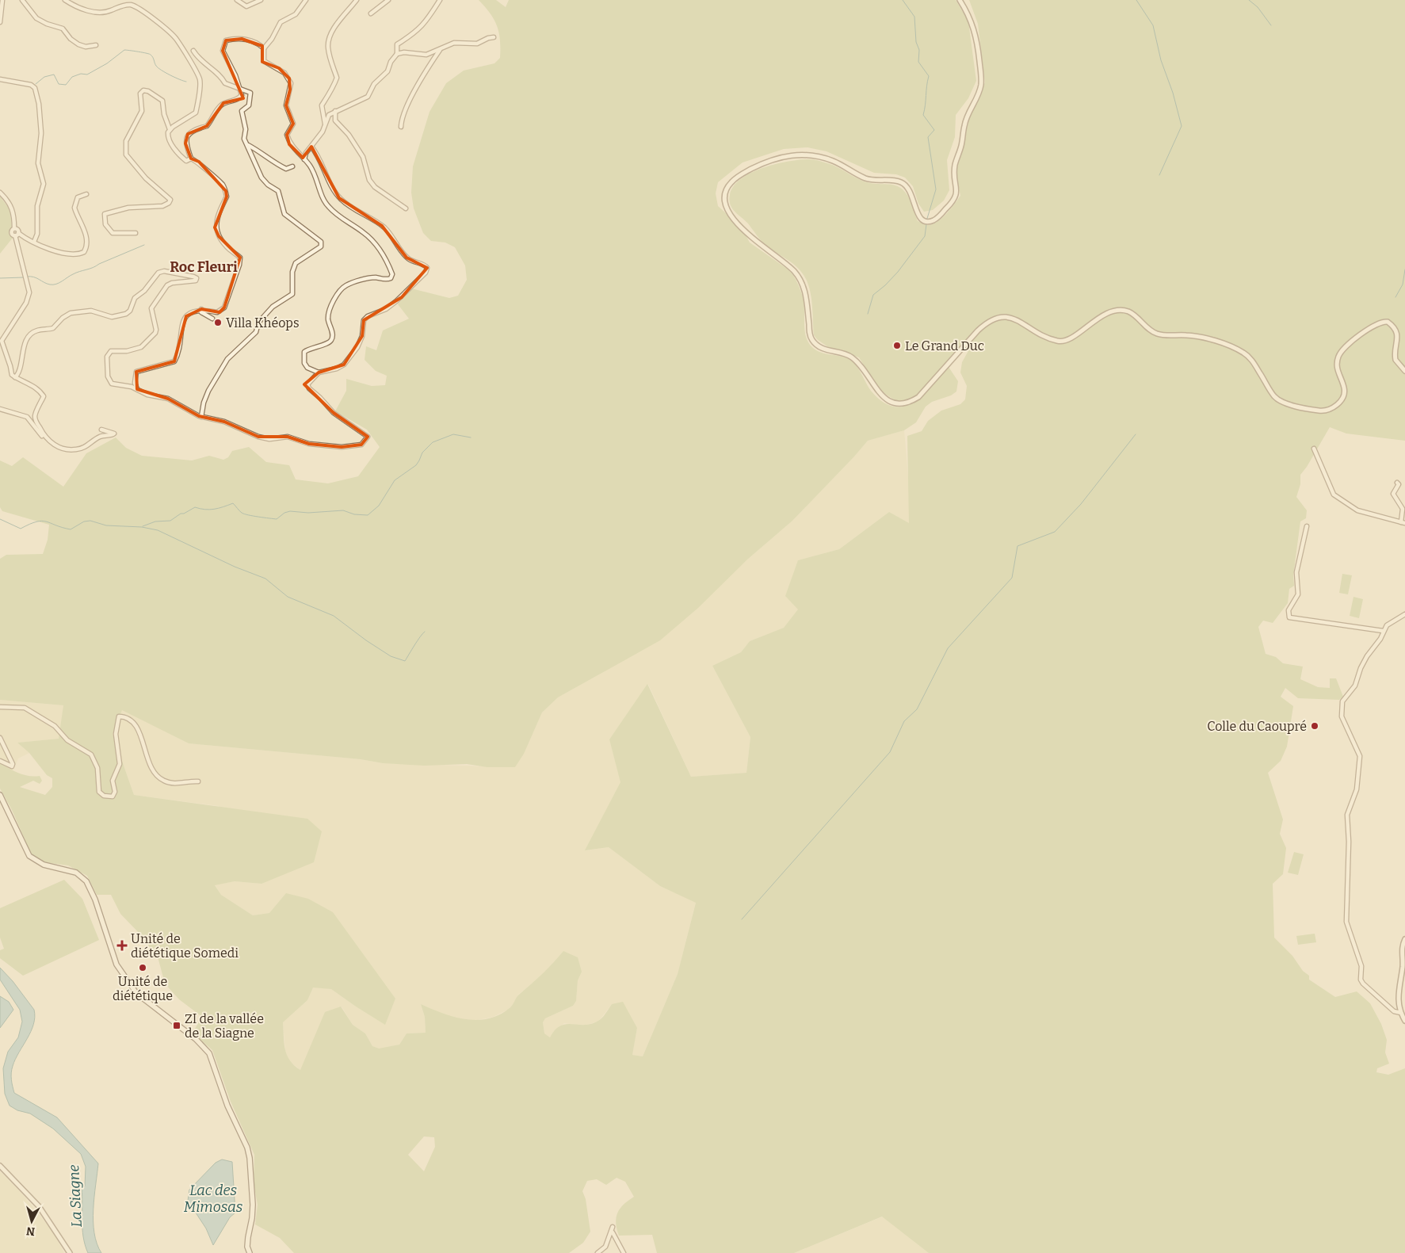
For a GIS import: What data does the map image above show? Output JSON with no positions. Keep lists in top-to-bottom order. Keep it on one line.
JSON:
{"districts":["Roc Fleuri"],"water":["Lac des Mimosas","La Siagne"],"places":{"other":["Villa Khéops","Le Grand Duc","Colle du Caoupré","Unité de diététique"],"health":["Unité de diététique Somedi"],"transit":["ZI de la vallée de la Siagne"]},"north":"bottom"}
